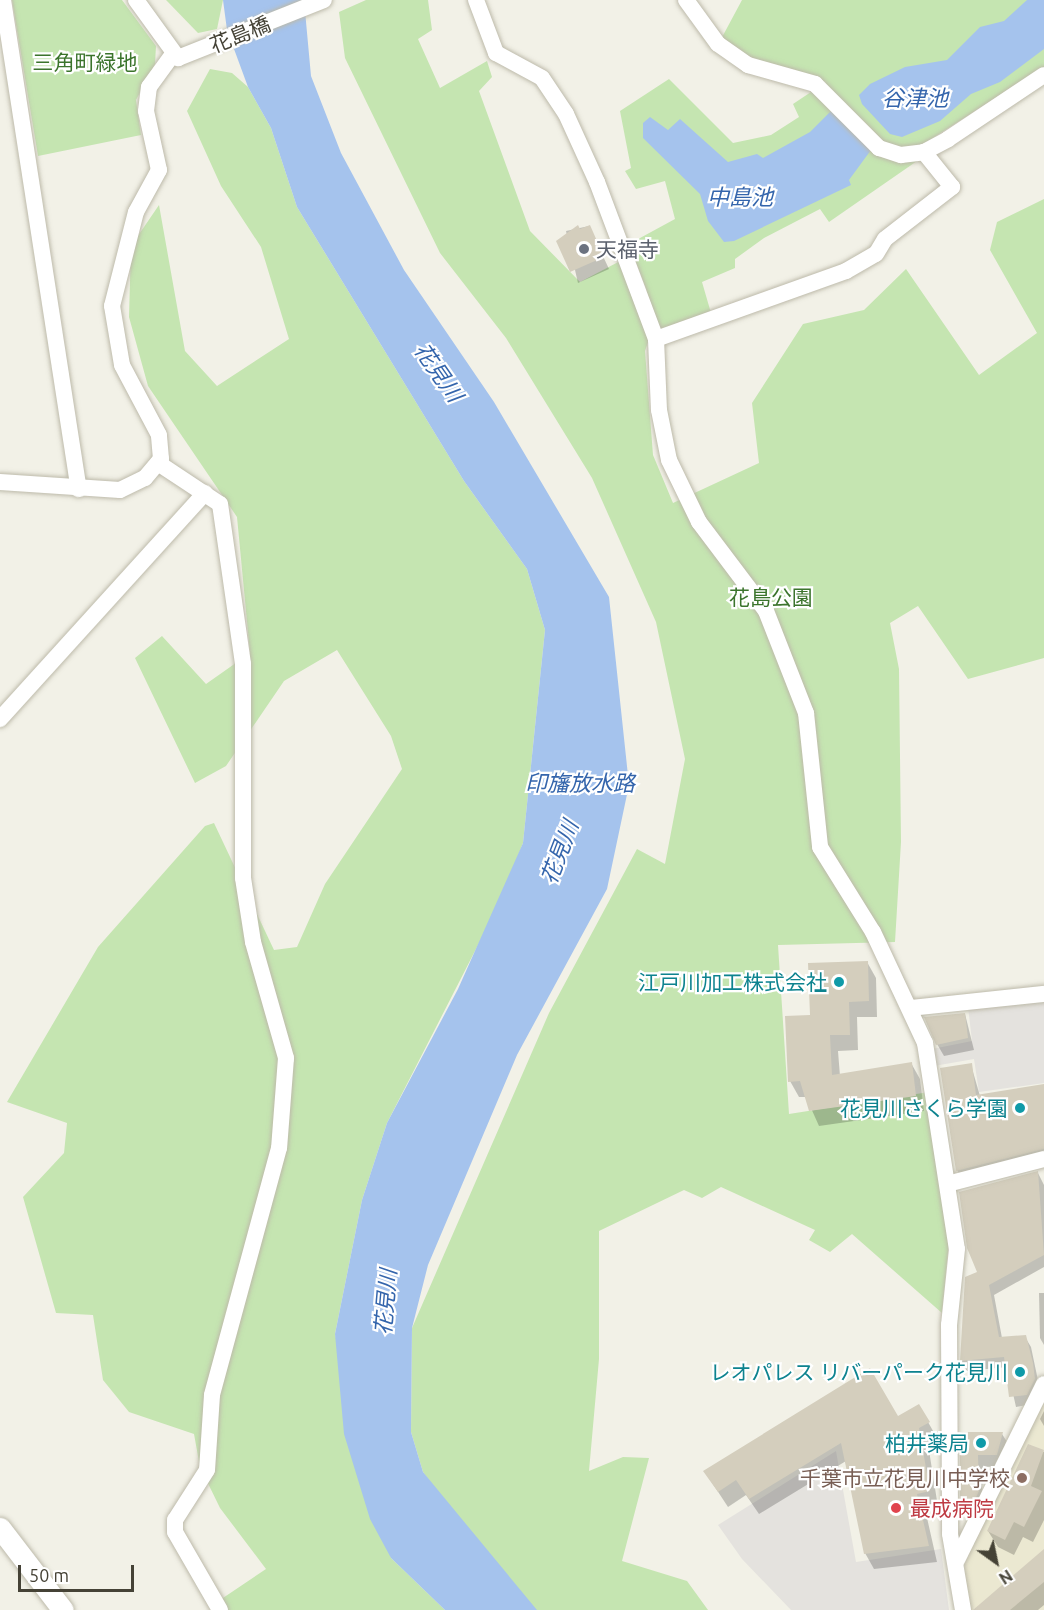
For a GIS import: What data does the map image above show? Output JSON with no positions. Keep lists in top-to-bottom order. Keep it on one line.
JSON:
{"streets":{"street":["花島橋"]},"water":["谷津池","中島池","花見川","印旛放水路"],"parks":["三角町緑地","花島公園"],"places":["天福寺","江戸川加工株式会社","花見川さくら学園","レオパレス リバーパーク花見川","柏井薬局","千葉市立花見川中学校","最成病院"],"scale_bar":"50 m","north":"bottom right"}
